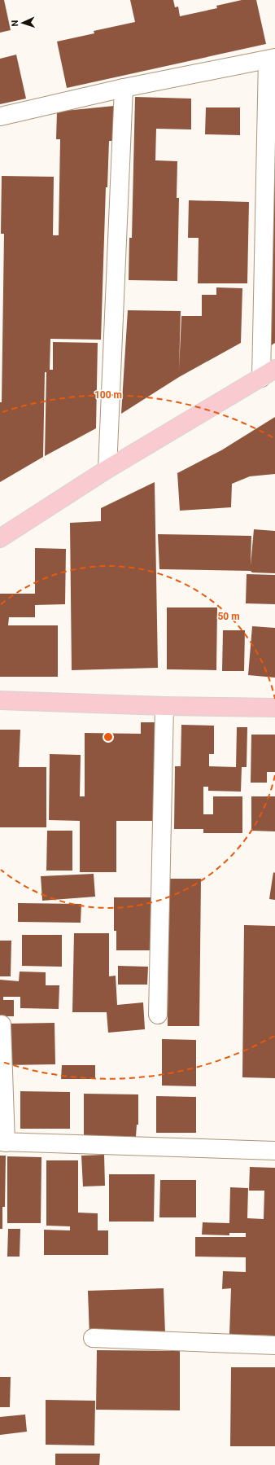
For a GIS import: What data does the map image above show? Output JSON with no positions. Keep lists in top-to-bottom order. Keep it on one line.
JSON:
{"north":"left","rings":["100 m","50 m"]}
